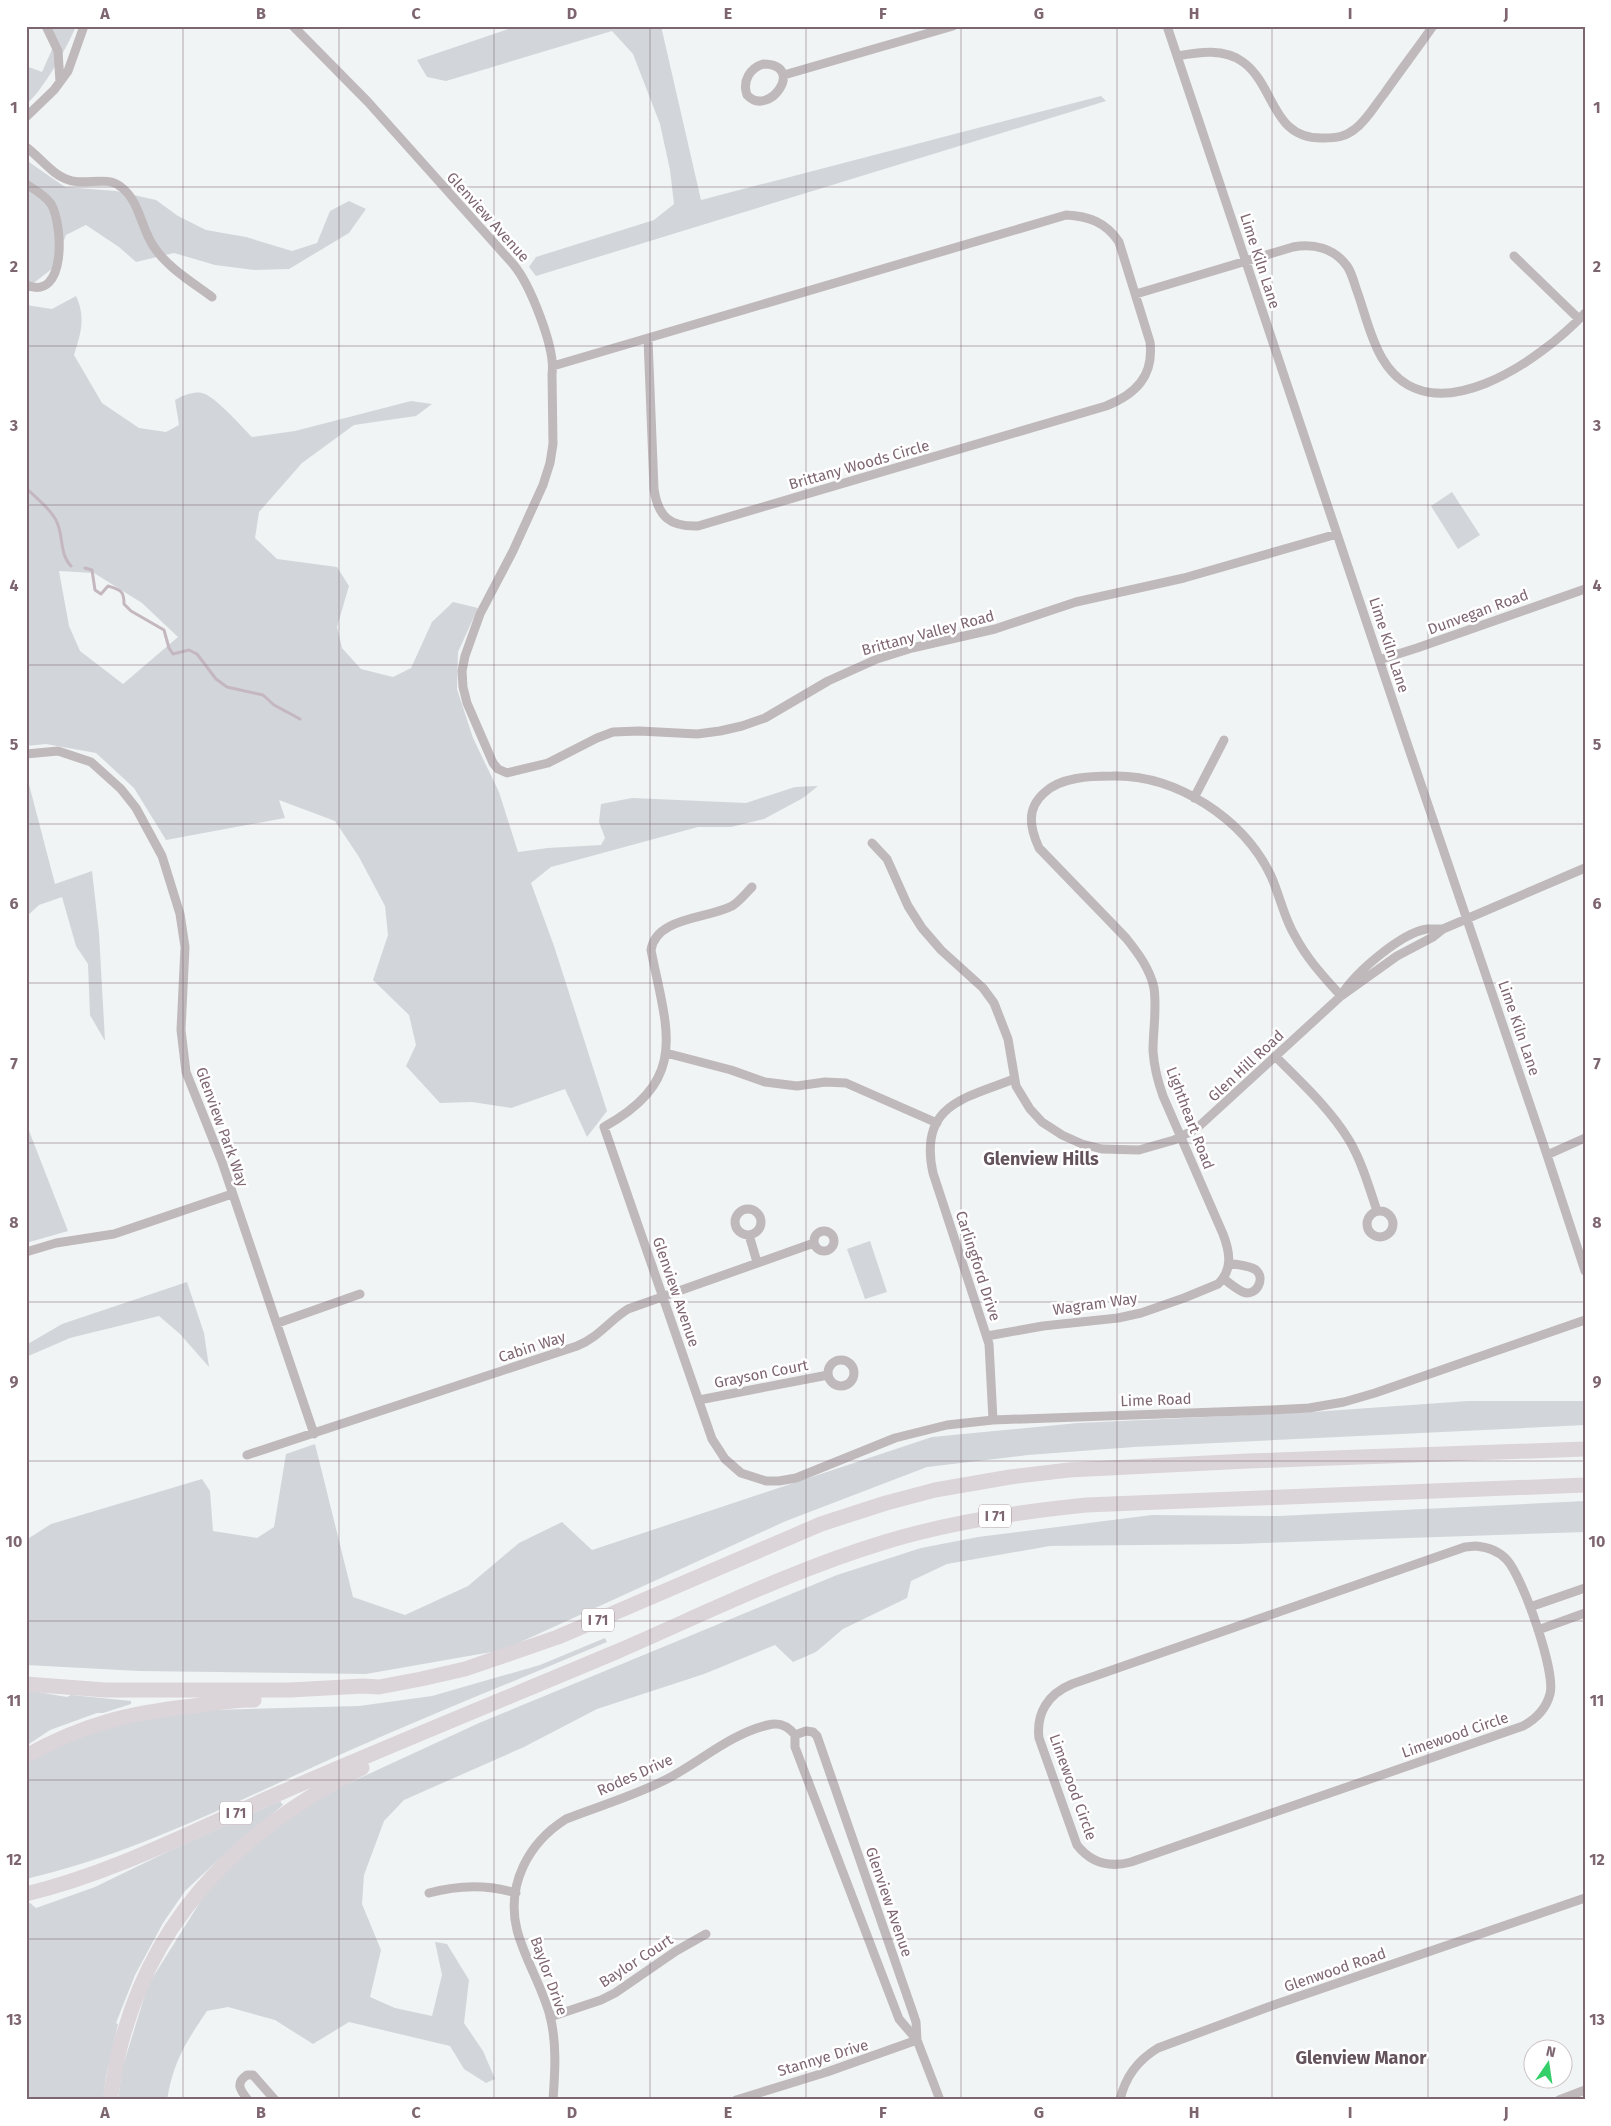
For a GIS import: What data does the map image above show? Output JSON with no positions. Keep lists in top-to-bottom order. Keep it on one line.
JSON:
{"streets":{"highway":["I 71"],"street":["Glenview Avenue","Lime Kiln Lane","Brittany Woods Circle","Dunvegan Road","Brittany Valley Road","Glen Hill Road","Lightheart Road","Glenview Park Way","Carlingford Drive","Wagram Way","Cabin Way","Grayson Court","Lime Road","Limewood Circle","Rodes Drive","Baylor Court","Glenwood Road","Baylor Drive","Stannye Drive"]},"crossings":[["Glenview Avenue","Brittany Woods Circle"],["Glenview Avenue","Brittany Valley Road"],["Glenview Avenue","Cabin Way"],["Glenview Avenue","Grayson Court"],["Glenview Avenue","Lime Road"],["Glenview Avenue","Rodes Drive"],["Glenview Avenue","Stannye Drive"],["Lime Kiln Lane","Dunvegan Road"],["Lime Kiln Lane","Brittany Valley Road"],["Lime Kiln Lane","Glen Hill Road"],["Glen Hill Road","Lightheart Road"],["Lightheart Road","Wagram Way"],["Glenview Park Way","Cabin Way"],["Carlingford Drive","Wagram Way"],["Carlingford Drive","Lime Road"],["Rodes Drive","Baylor Drive"],["Baylor Court","Baylor Drive"]],"districts":["Glenview Hills","Glenview Manor"],"north":"top","grid":{"columns":["A","B","C","D","E","F","G","H","I","J"],"rows":["1","2","3","4","5","6","7","8","9","10","11","12","13"]}}
